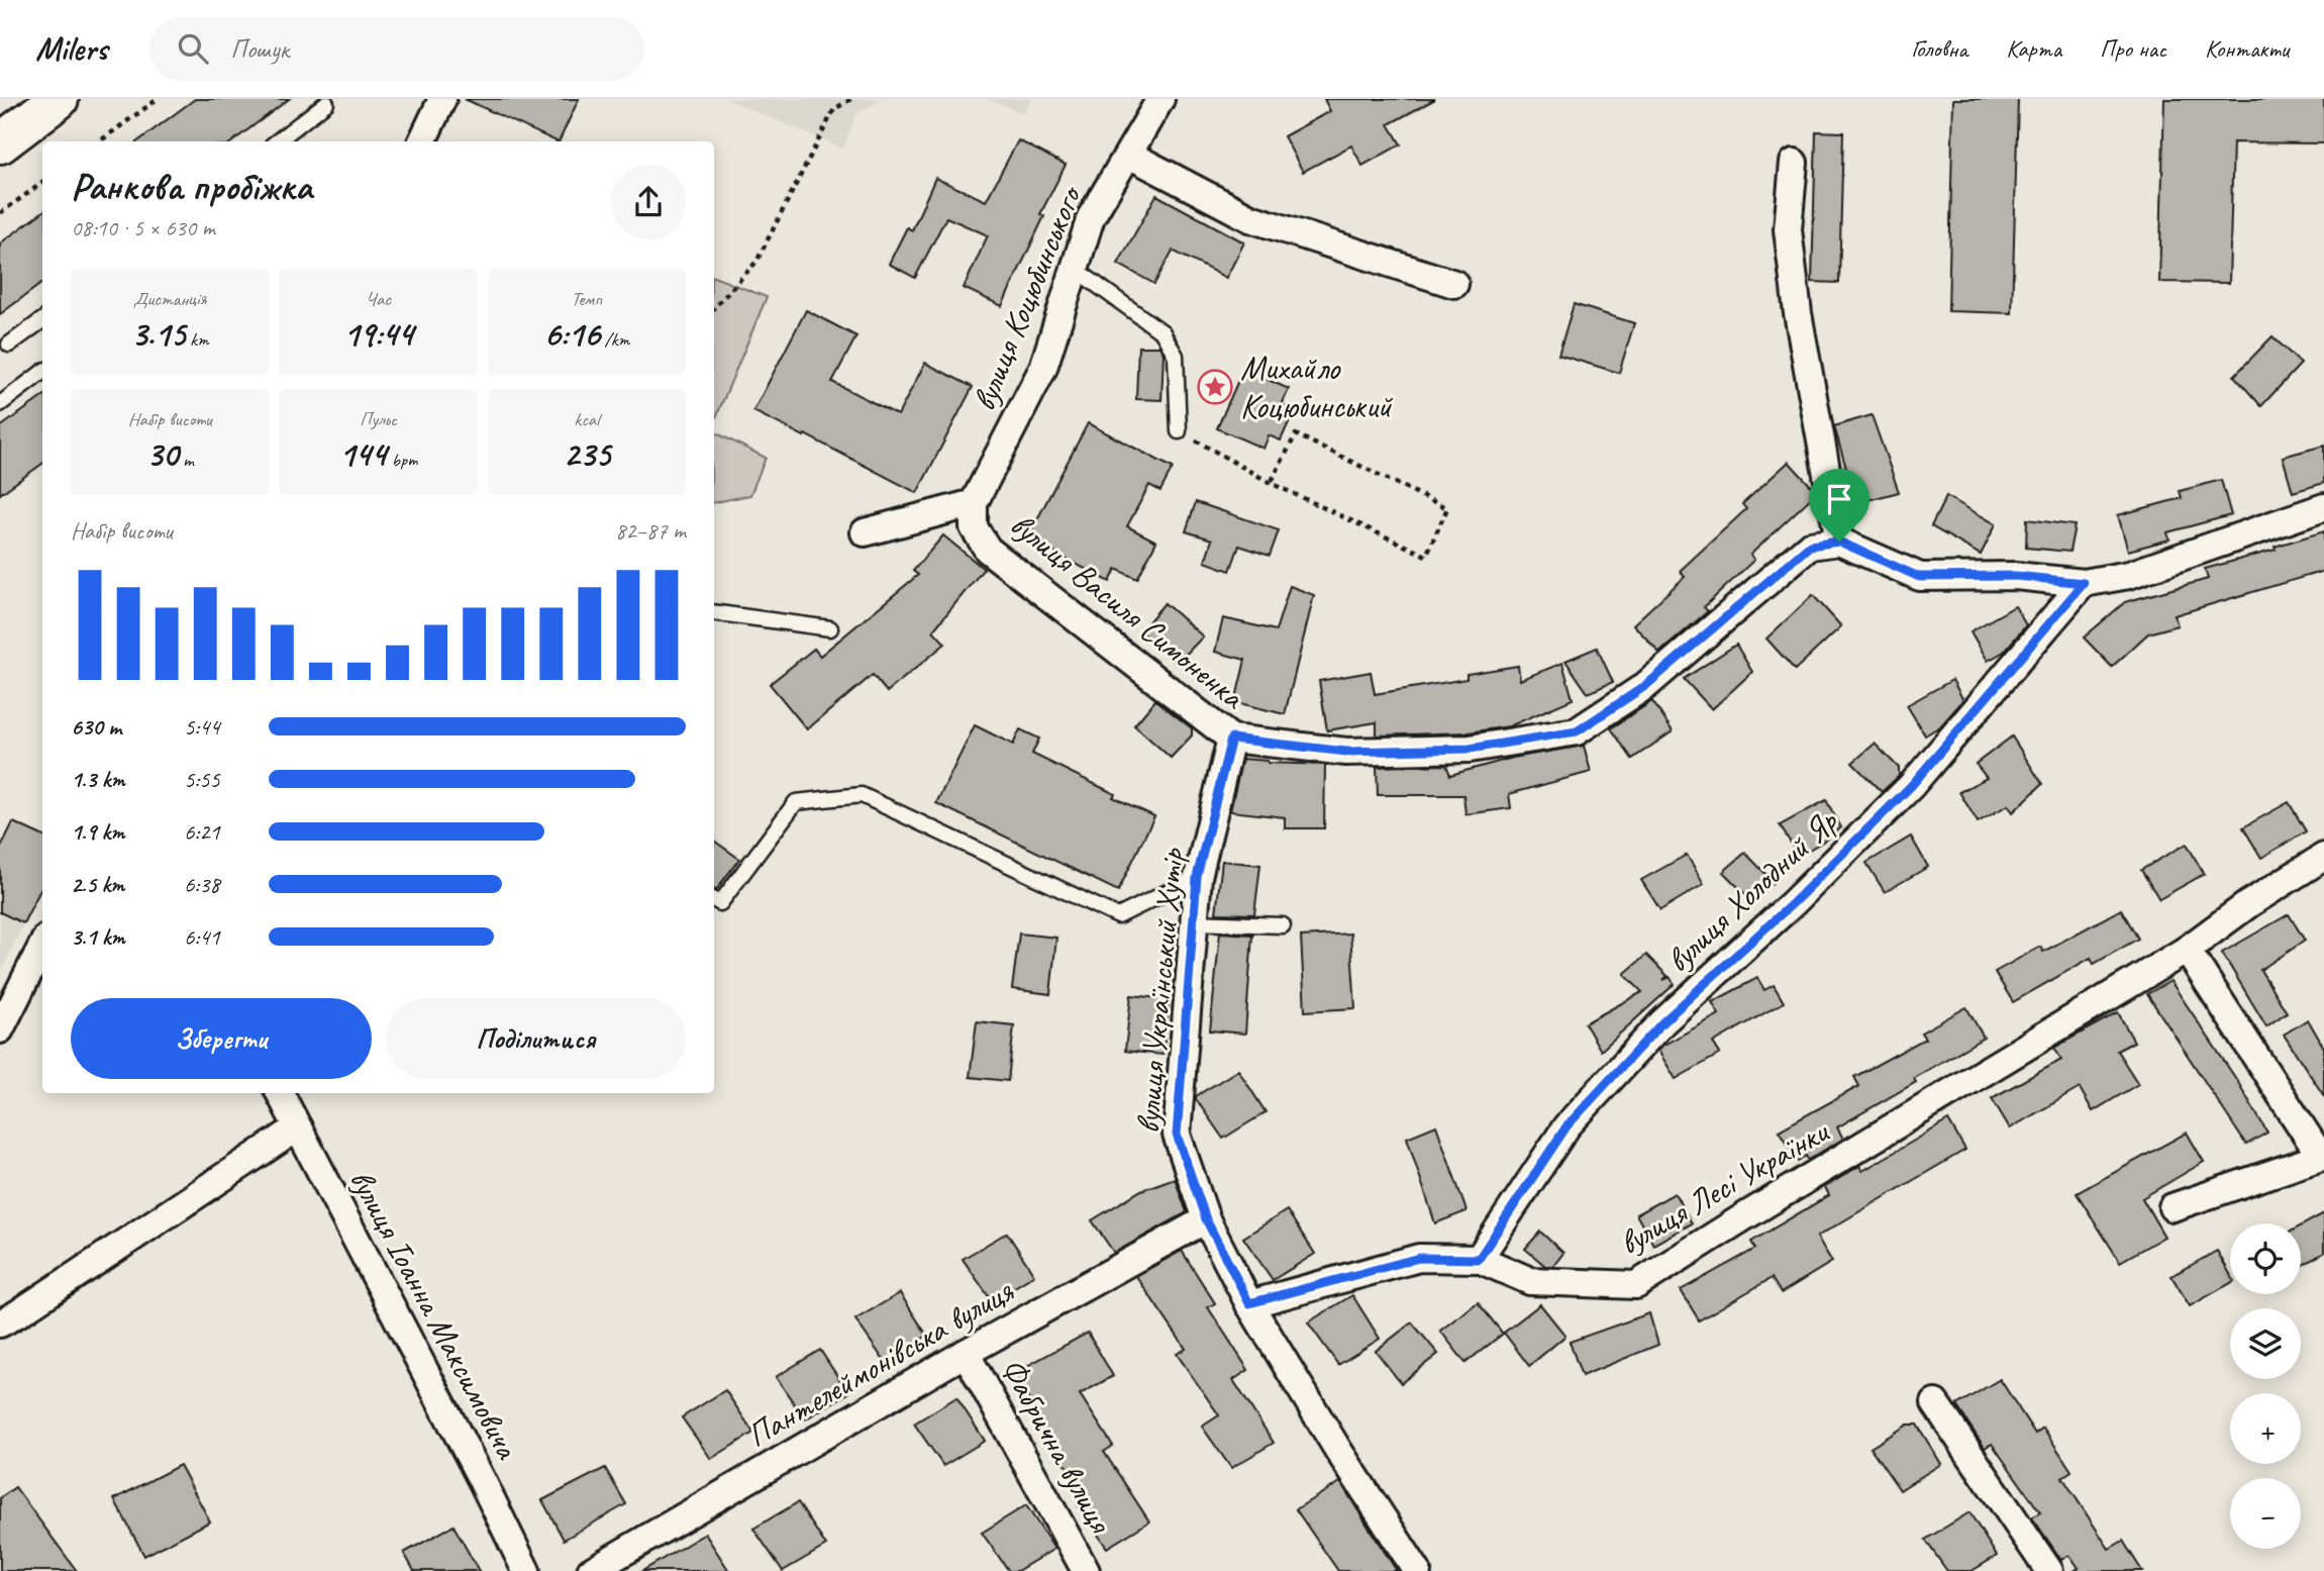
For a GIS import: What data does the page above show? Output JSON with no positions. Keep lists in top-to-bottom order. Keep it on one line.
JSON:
{"streets":{"street":["вулиця Коцюбинського","вулиця Василя Симоненка","вулиця Холодний Яр","вулиця Український Хутір","вулиця Лесі Українки","вулиця Іоанна Максимовича","Пантелеймонівська вулиця","Фабрична вулиця"]},"crossings":[["вулиця Коцюбинського","вулиця Василя Симоненка"],["вулиця Василя Симоненка","вулиця Український Хутір"],["вулиця Холодний Яр","вулиця Лесі Українки"],["вулиця Український Хутір","вулиця Лесі Українки"],["вулиця Український Хутір","Пантелеймонівська вулиця"],["Пантелеймонівська вулиця","Фабрична вулиця"]],"places":{"place":["Михайло Коцюбинський"]},"page":{"header":"Milers","search":"Пошук","nav":["Головна","Карта","Про нас","Контакти"],"heading":["Ранкова пробіжка","08:10 · 5 × 630 m"],"stats":[["Дистанція","3.15 km"],["Час","19:44"],["Темп","6:16 /km"],["Набір висоти","30 m"],["Пульс","144 bpm"],["kcal","235"]],"chart":["Набір висоти","82–87 m"],"list":[{"name":"630 m","note":"5:44"},{"name":"1.3 km","note":"5:55"},{"name":"1.9 km","note":"6:21"},{"name":"2.5 km","note":"6:38"},{"name":"3.1 km","note":"6:41"}],"buttons":["Зберегти","Поділитися"],"map_buttons":["+","−"]}}
